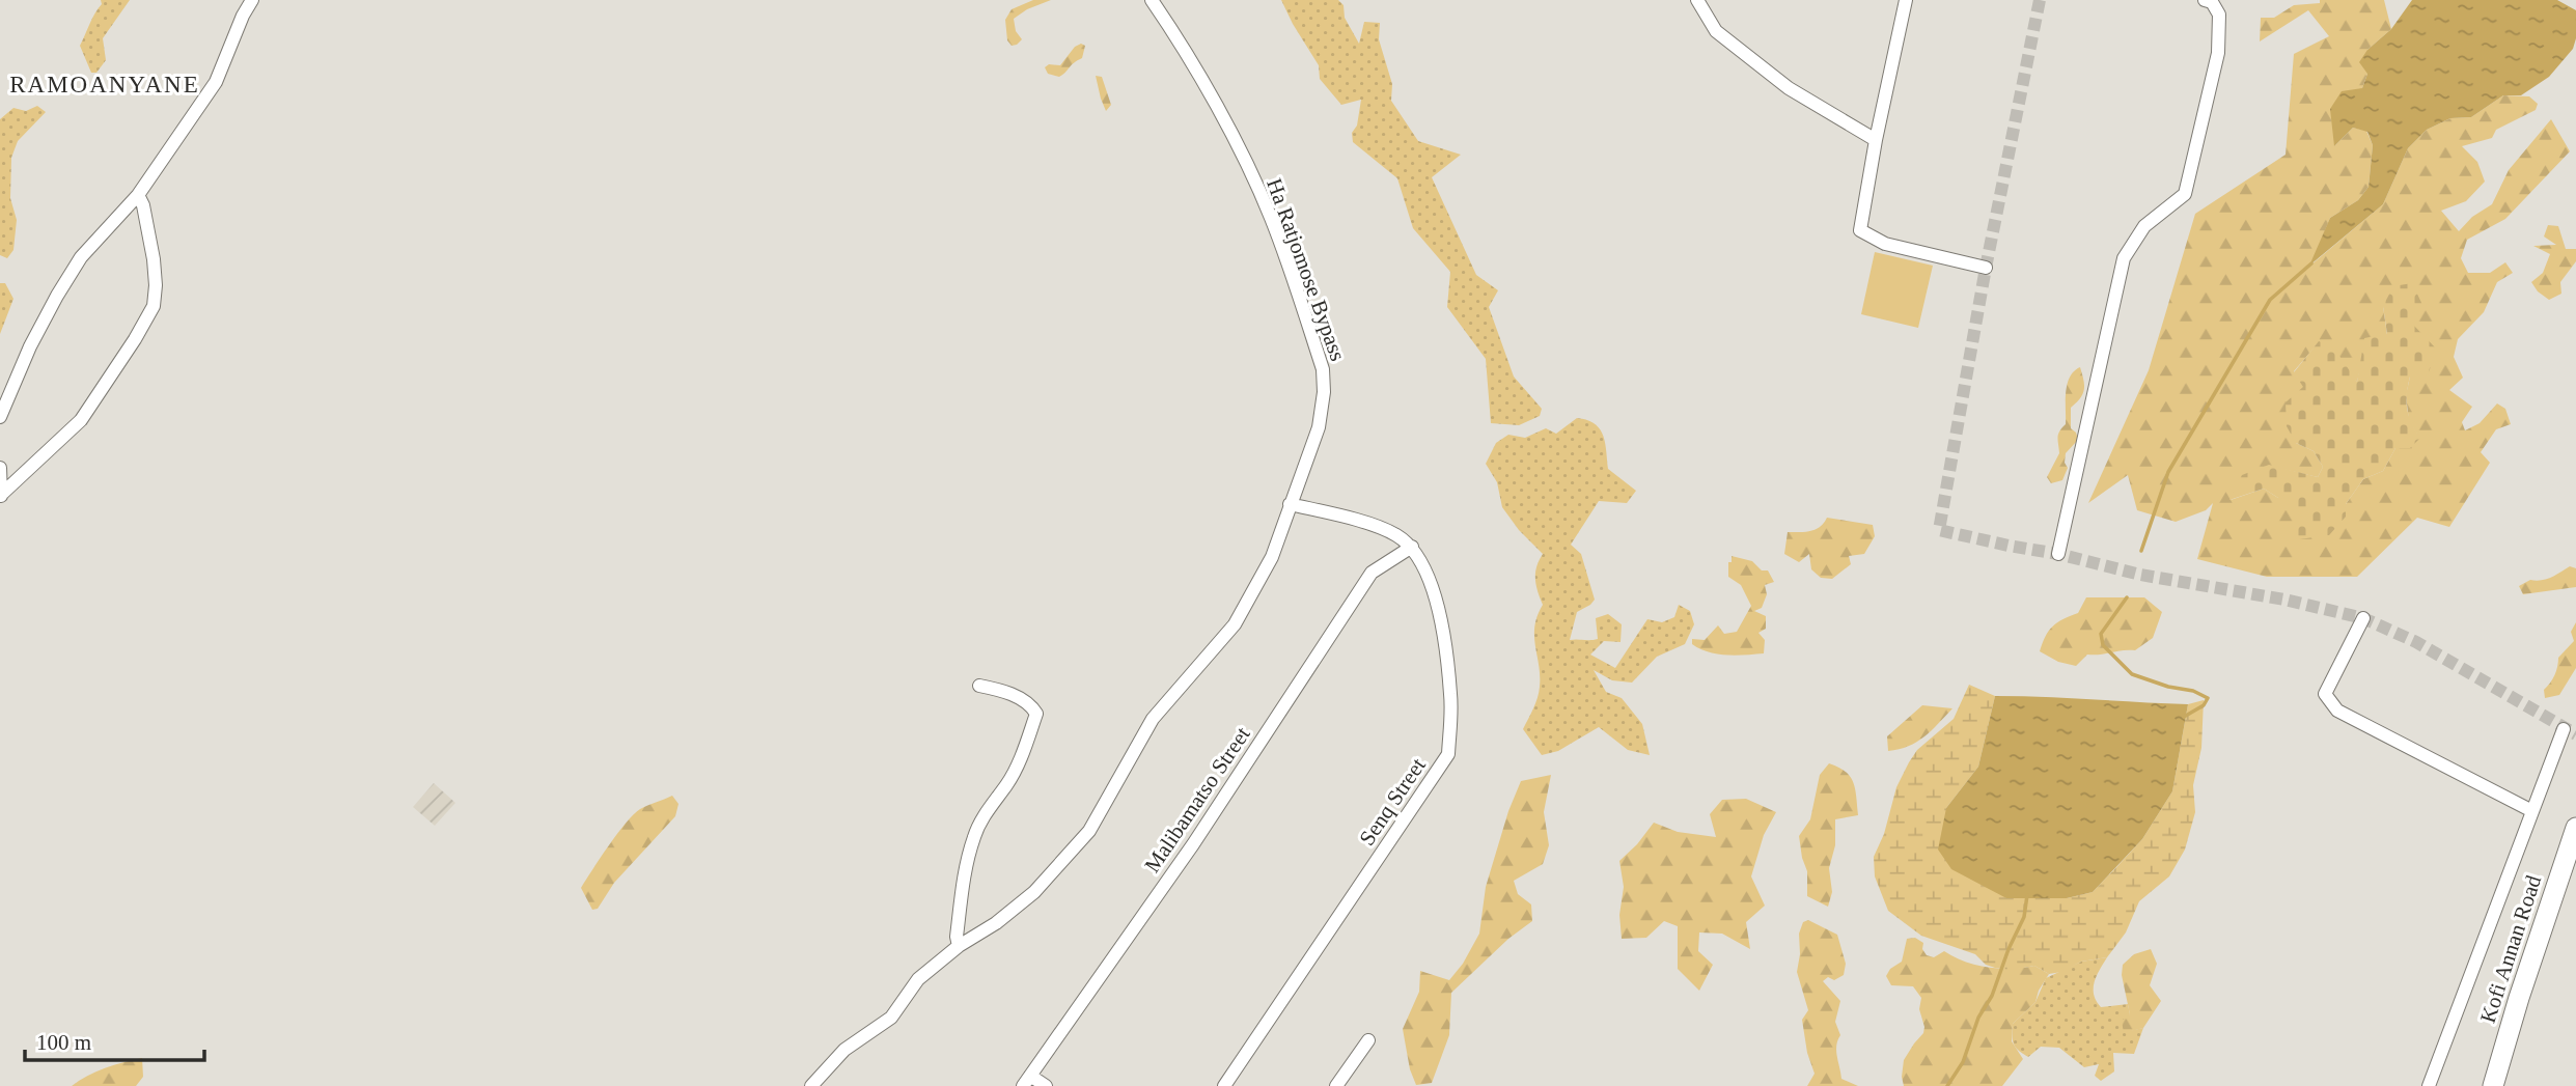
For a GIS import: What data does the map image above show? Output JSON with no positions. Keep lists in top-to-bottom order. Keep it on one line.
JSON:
{"streets":{"main road":["Kofi Annan Road"],"street":["Ha Ratjomose Bypass","Malibamatso Street","Senq Street"]},"crossings":[["Malibamatso Street","Senq Street"]],"districts":["RAMOANYANE"],"scale_bar":"100 m"}
